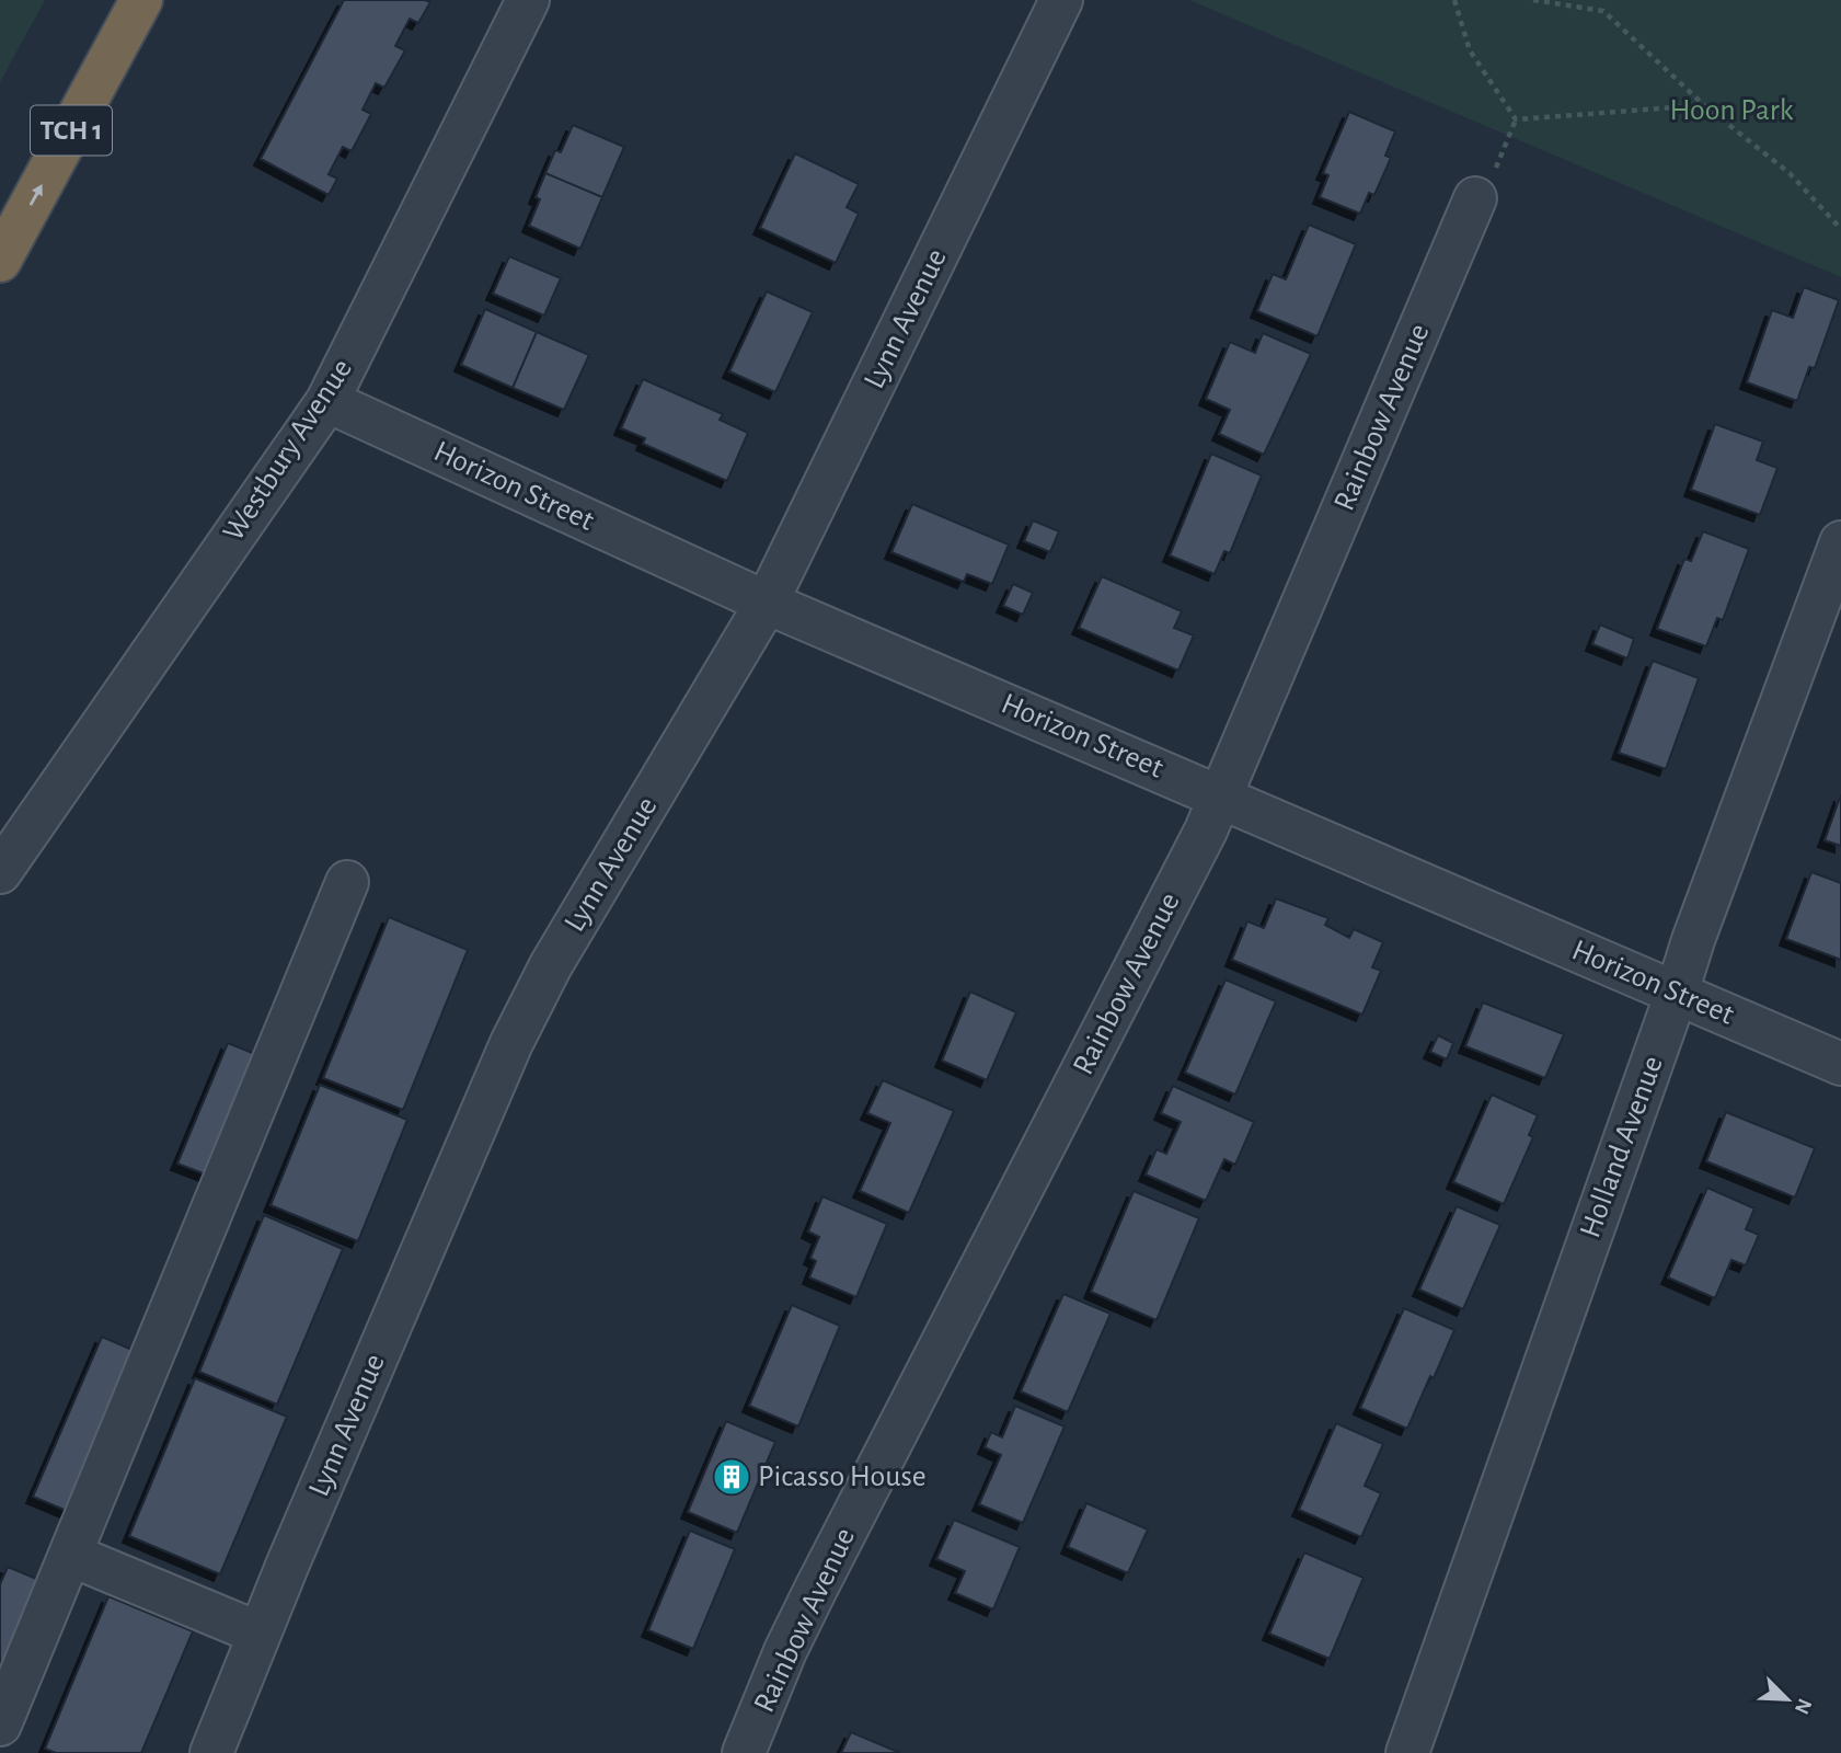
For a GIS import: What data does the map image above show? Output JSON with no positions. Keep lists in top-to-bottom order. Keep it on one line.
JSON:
{"streets":{"highway":["TCH 1"],"street":["Lynn Avenue","Rainbow Avenue","Westbury Avenue","Horizon Street","Holland Avenue"]},"crossings":[["Lynn Avenue","Horizon Street"],["Rainbow Avenue","Horizon Street"],["Westbury Avenue","Horizon Street"],["Horizon Street","Holland Avenue"]],"parks":["Hoon Park"],"places":{"building":["Picasso House"]},"north":"bottom right"}
